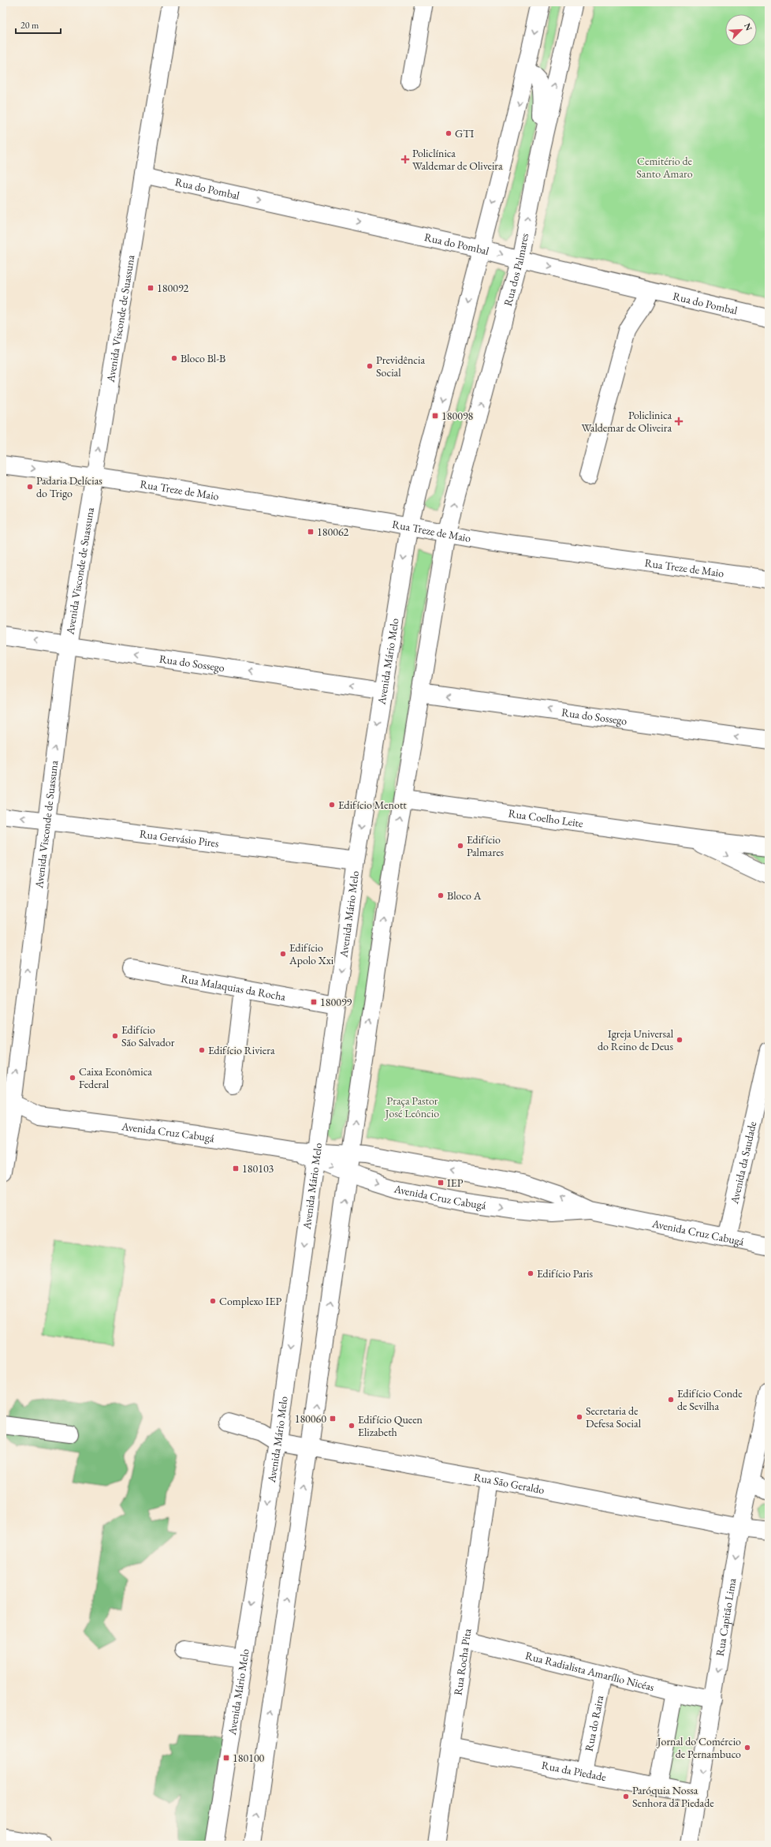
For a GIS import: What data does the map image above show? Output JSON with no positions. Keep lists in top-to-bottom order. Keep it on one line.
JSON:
{"streets":{"main road":["Rua do Pombal","Rua dos Palmares","Avenida Visconde de Suassuna","Rua Treze de Maio","Avenida Mário Melo","Rua do Sossego","Rua Coelho Leite","Rua Gervásio Pires","Rua Malaquias da Rocha","Avenida Cruz Cabugá","Avenida da Saudade","Rua São Geraldo","Rua Capitão Lima","Rua Rocha Pita","Rua Radialista Amarílio Nicéas","Rua do Raira","Rua da Piedade"]},"crossings":[["Rua do Pombal","Rua dos Palmares"],["Rua do Pombal","Avenida Visconde de Suassuna"],["Rua dos Palmares","Rua Treze de Maio"],["Avenida Visconde de Suassuna","Rua Treze de Maio"],["Avenida Visconde de Suassuna","Rua do Sossego"],["Avenida Visconde de Suassuna","Rua Gervásio Pires"],["Avenida Visconde de Suassuna","Avenida Cruz Cabugá"],["Rua Treze de Maio","Avenida Mário Melo"],["Avenida Mário Melo","Rua do Sossego"],["Avenida Mário Melo","Rua Gervásio Pires"],["Avenida Mário Melo","Rua Malaquias da Rocha"],["Avenida Mário Melo","Avenida Cruz Cabugá"],["Avenida Mário Melo","Rua São Geraldo"],["Avenida Cruz Cabugá","Avenida da Saudade"],["Rua São Geraldo","Rua Capitão Lima"],["Rua São Geraldo","Rua Rocha Pita"],["Rua Capitão Lima","Rua Radialista Amarílio Nicéas"],["Rua Capitão Lima","Rua da Piedade"],["Rua Rocha Pita","Rua Radialista Amarílio Nicéas"],["Rua Rocha Pita","Rua da Piedade"],["Rua Radialista Amarílio Nicéas","Rua do Raira"],["Rua do Raira","Rua da Piedade"]],"one_way":["Rua do Pombal","Avenida Visconde de Suassuna","Rua do Sossego"],"parks":["Cemitério de Santo Amaro","Praça Pastor José Leôncio"],"places":{"other":["GTI","Bloco Bl-B","Previdência Social","Padaria Delícias do Trigo","Edifício Menott","Edifício Palmares","Bloco A","Edifício Apolo Xxi","Edifício São Salvador","Igreja Universal do Reino de Deus","Edifício Riviera","Caixa Econômica Federal","Edifício Paris","Complexo IEP","Edifício Conde de Sevilha","Secretaria de Defesa Social","Edifício Queen Elizabeth","Jornal do Comércio de Pernambuco","Paróquia Nossa Senhora da Piedade"],"health":["Policlínica Waldemar de Oliveira","Policlinica Waldemar de Oliveira"],"transit":["180092","180098","180062","180099","180103","IEP","180060","180100"]},"scale_bar":"20 m","north":"top right"}
